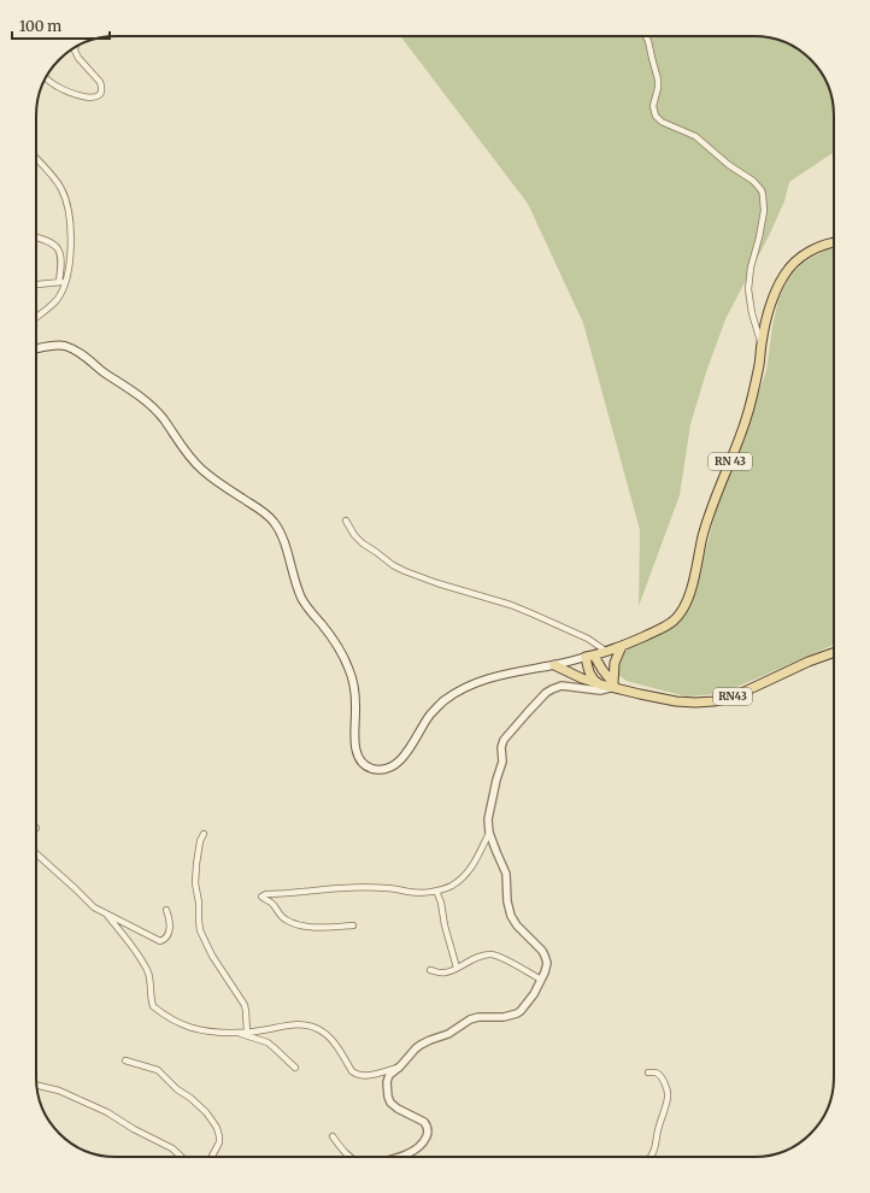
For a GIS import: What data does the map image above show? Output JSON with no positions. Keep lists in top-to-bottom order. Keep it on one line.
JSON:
{"streets":{"main road":["RN 43","RN43"]},"scale_bar":"100 m"}
